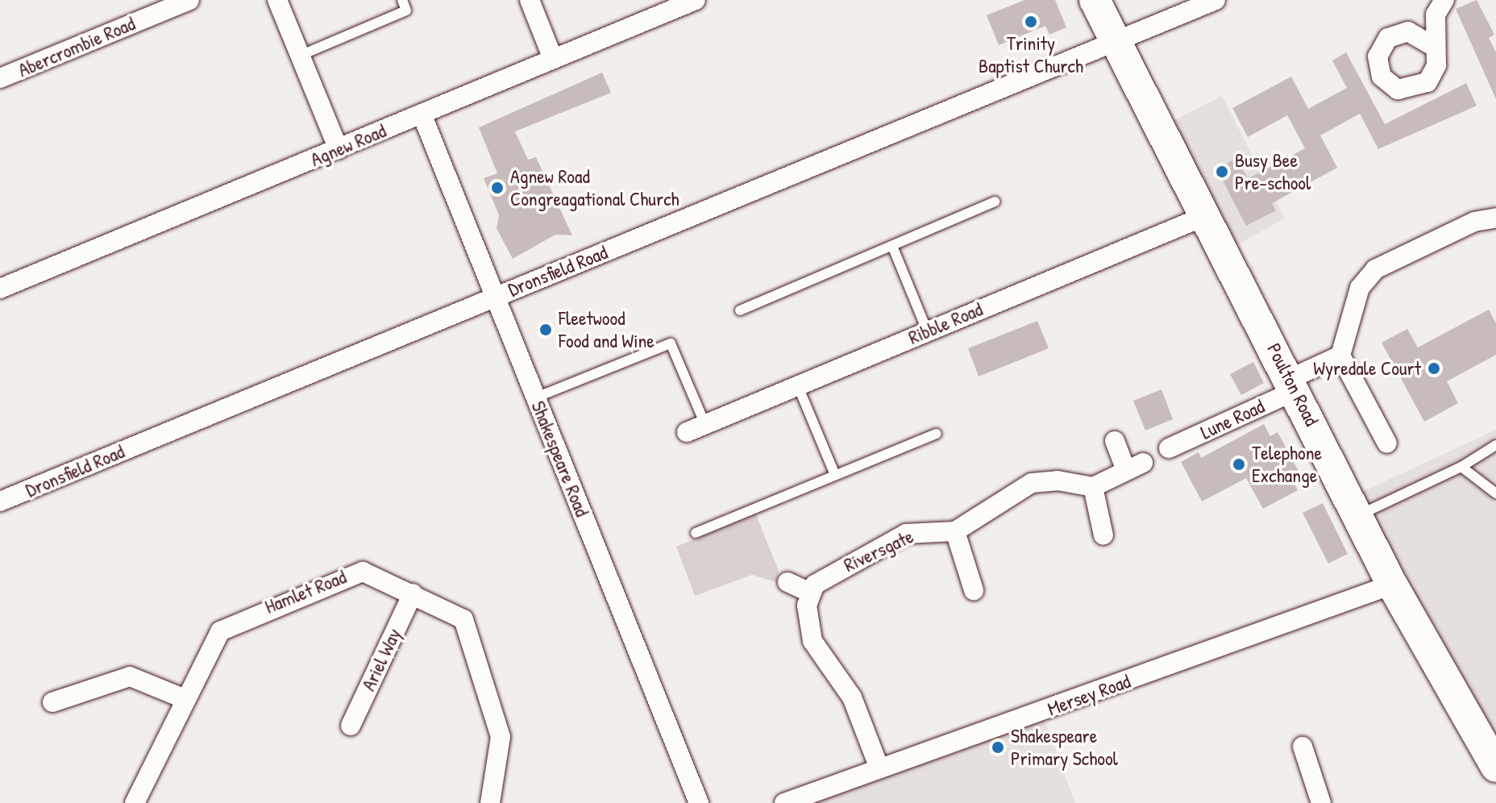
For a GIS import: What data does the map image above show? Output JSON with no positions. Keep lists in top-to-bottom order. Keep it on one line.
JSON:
{"streets":{"main road":["Poulton Road"],"street":["Abercrombie Road","Agnew Road","Dronsfield Road","Ribble Road","Lune Road","Shakespeare Road","Riversgate","Hamlet Road","Ariel Way","Mersey Road"]},"crossings":[["Agnew Road","Shakespeare Road"],["Dronsfield Road","Poulton Road"],["Dronsfield Road","Shakespeare Road"],["Ribble Road","Poulton Road"],["Poulton Road","Lune Road"],["Poulton Road","Mersey Road"],["Hamlet Road","Ariel Way"]],"places":["Trinity Baptist Church","Busy Bee Pre-school","Agnew Road Congreagational Church","Fleetwood Food and Wine","Wyredale Court","Telephone Exchange","Shakespeare Primary School"]}
